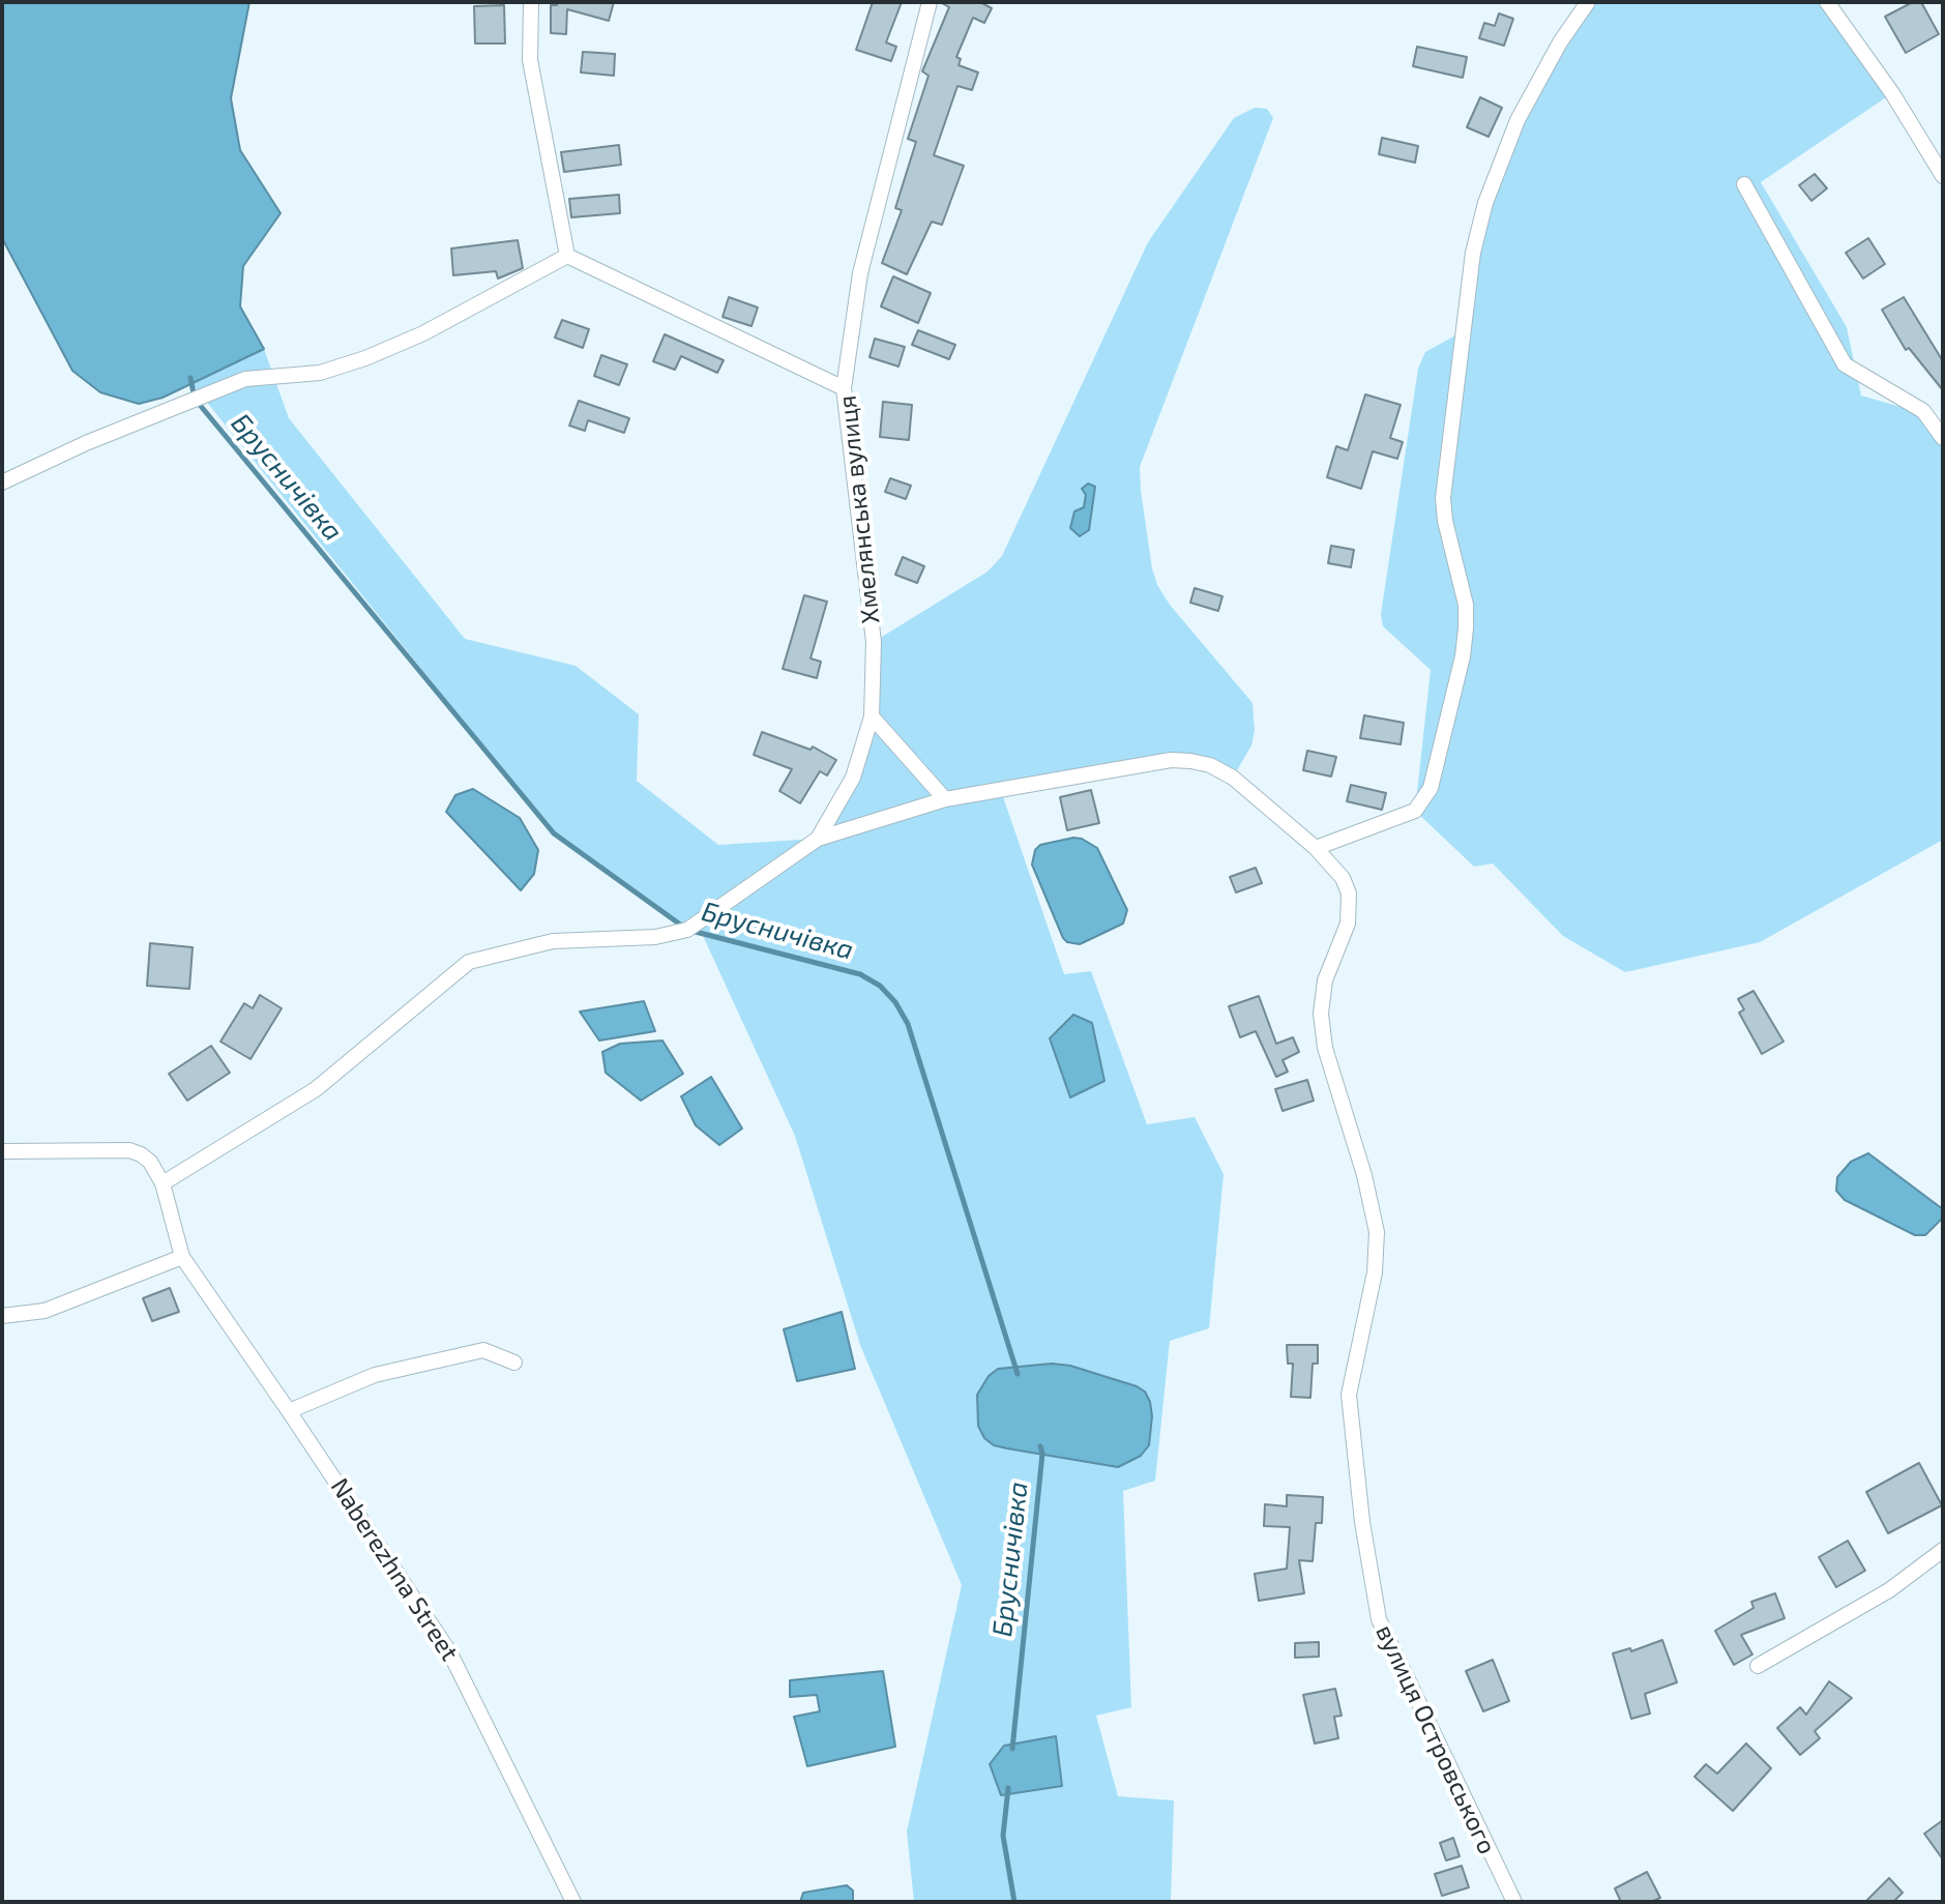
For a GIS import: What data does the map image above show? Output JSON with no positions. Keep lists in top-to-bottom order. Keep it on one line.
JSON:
{"streets":{"street":["Хмелянська вулиця","Naberezhna Street","вулиця Островського"]},"water":["Брусничівка"]}
